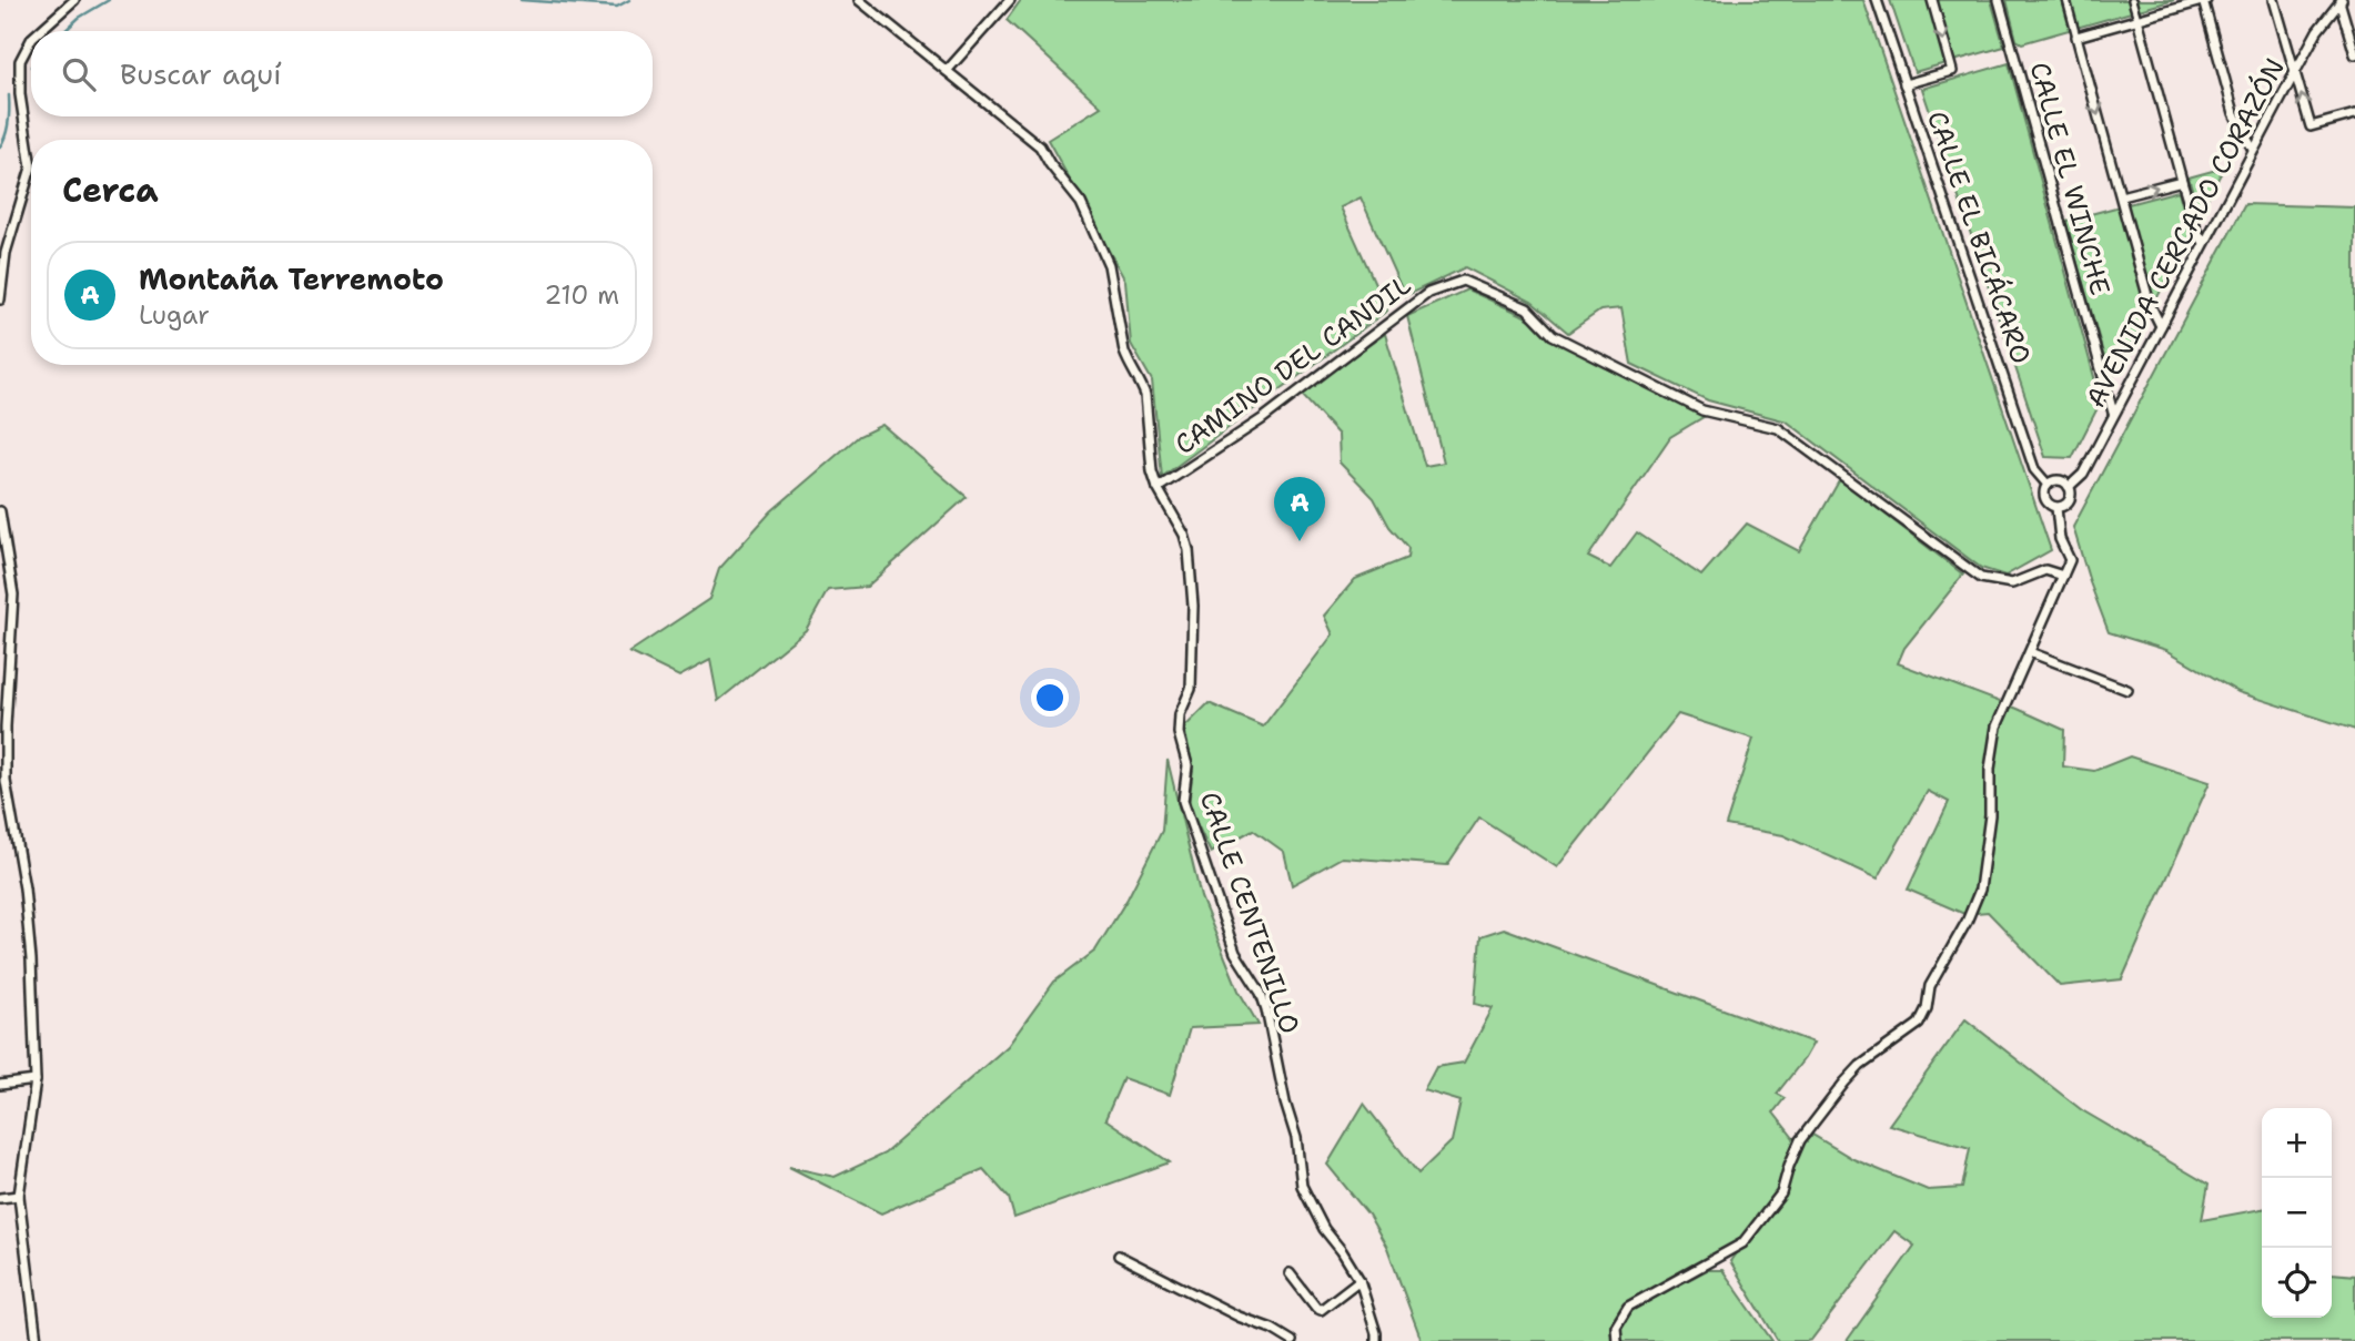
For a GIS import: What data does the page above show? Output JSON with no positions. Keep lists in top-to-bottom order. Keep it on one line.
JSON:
{"streets":{"street":["CALLE EL WINCHE","AVENIDA CERCADO CORAZÓN","CALLE EL BICÁCARO","CAMINO DEL CANDIL","CALLE CENTENILLO"]},"crossings":[["CALLE EL WINCHE","AVENIDA CERCADO CORAZÓN"],["AVENIDA CERCADO CORAZÓN","CALLE EL BICÁCARO"],["CAMINO DEL CANDIL","CALLE CENTENILLO"]],"page":{"search":"Buscar aquí","heading":"Cerca","list":[{"mark":"A","name":"Montaña Terremoto","note":"Lugar","value":"210 m"}],"pins":"A","map_buttons":["+","−"]}}
